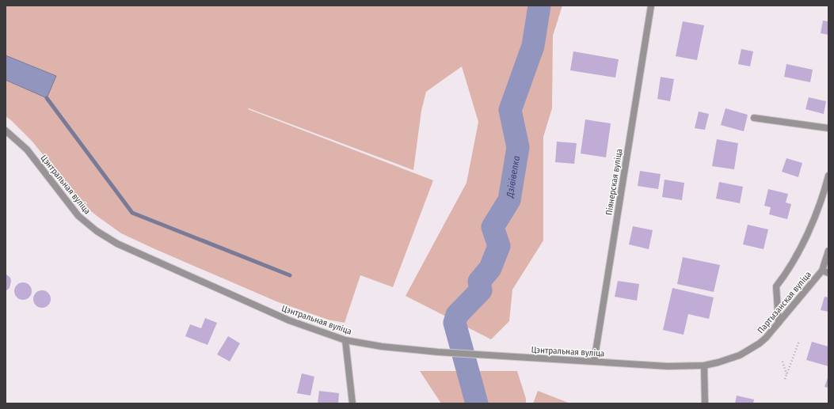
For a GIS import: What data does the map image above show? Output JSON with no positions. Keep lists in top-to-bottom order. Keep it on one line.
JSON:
{"streets":{"street":["Піянерская вуліца","Цэнтральная вуліца","Партызанская вуліца"]},"crossings":[["Піянерская вуліца","Цэнтральная вуліца"],["Цэнтральная вуліца","Партызанская вуліца"]],"water":["Дзівівелка"]}
